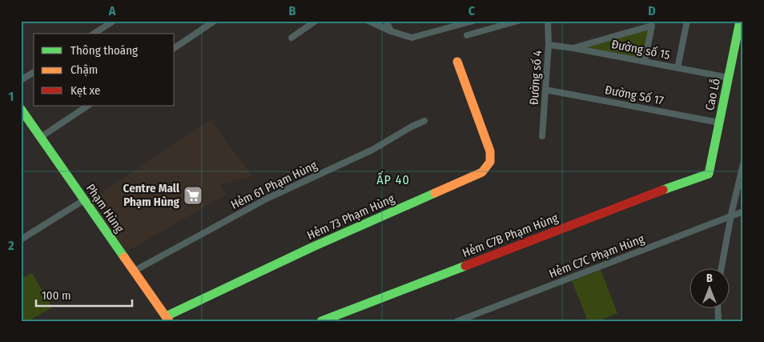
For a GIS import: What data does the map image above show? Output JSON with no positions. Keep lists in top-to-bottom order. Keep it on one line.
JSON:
{"streets":{"street":["Đường số 15","Đường số 4","Cao Lỗ","Đường Số 17","Hẻm 61 Phạm Hùng","Phạm Hùng","Hẻm 73 Phạm Hùng","Hẻm C7B Phạm Hùng","Hẻm C7C Phạm Hùng"]},"crossings":[["Đường số 15","Đường số 4"],["Đường số 15","Cao Lỗ"],["Đường số 4","Đường Số 17"],["Cao Lỗ","Đường Số 17"],["Cao Lỗ","Hẻm C7B Phạm Hùng"],["Hẻm 61 Phạm Hùng","Phạm Hùng"],["Phạm Hùng","Hẻm 73 Phạm Hùng"]],"districts":["ẤP 40"],"places":{"supermarket":["Centre Mall Phạm Hùng"]},"legend":["Thông thoáng","Chậm","Kẹt xe"],"scale_bar":"100 m","north":"top","grid":{"columns":["A","B","C","D"],"rows":["1","2"]}}
